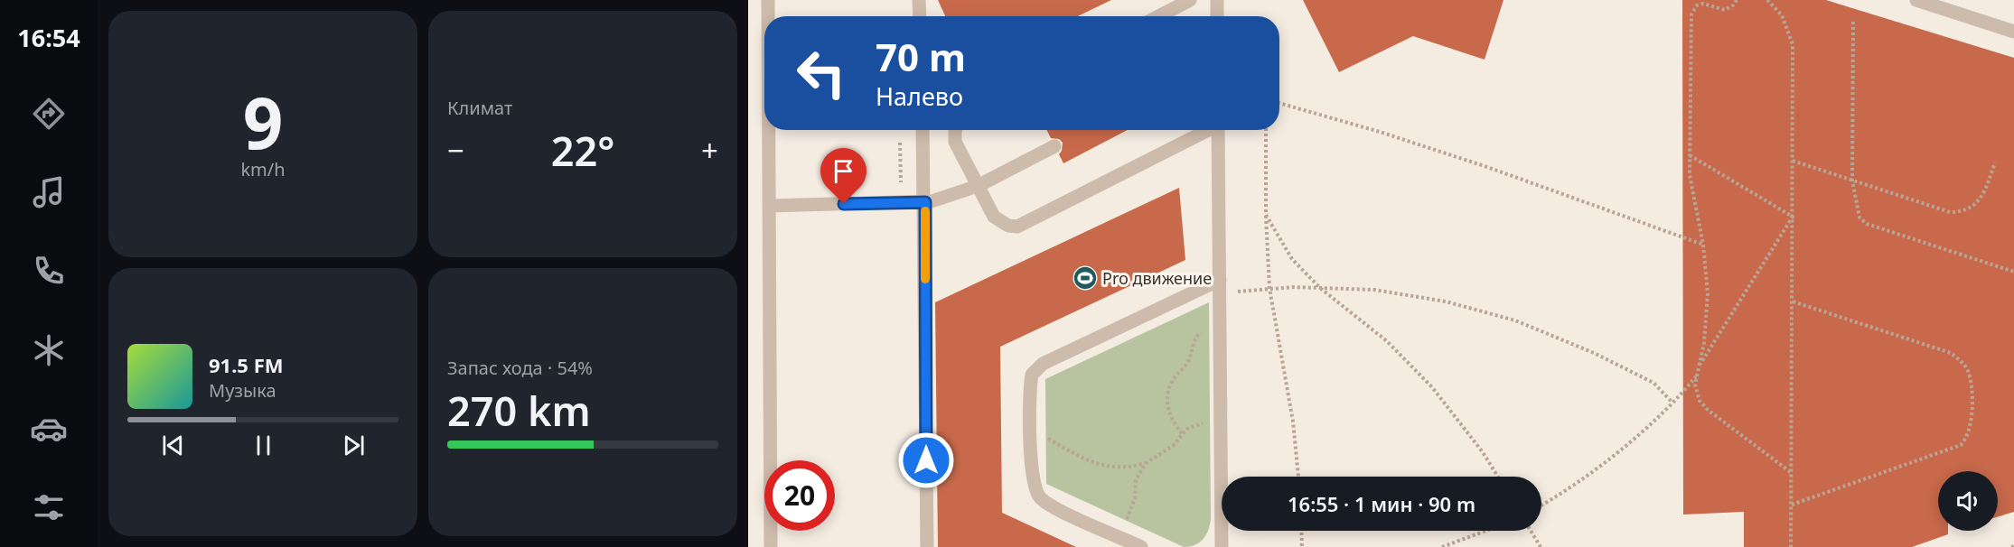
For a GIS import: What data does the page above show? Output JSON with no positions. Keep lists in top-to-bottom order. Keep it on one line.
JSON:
{"places":{"sports":["Pro движение"]},"page":{"tabs":"16:54","tile":[["9","km/h"],"Климат",["Запас хода · 54%","270 km"]],"turn":["70 m","Налево"],"heat":["−","22°","+"],"song":["91.5 FM","Музыка"],"limit":"20","trip":"16:55 · 1 мин · 90 m"}}
